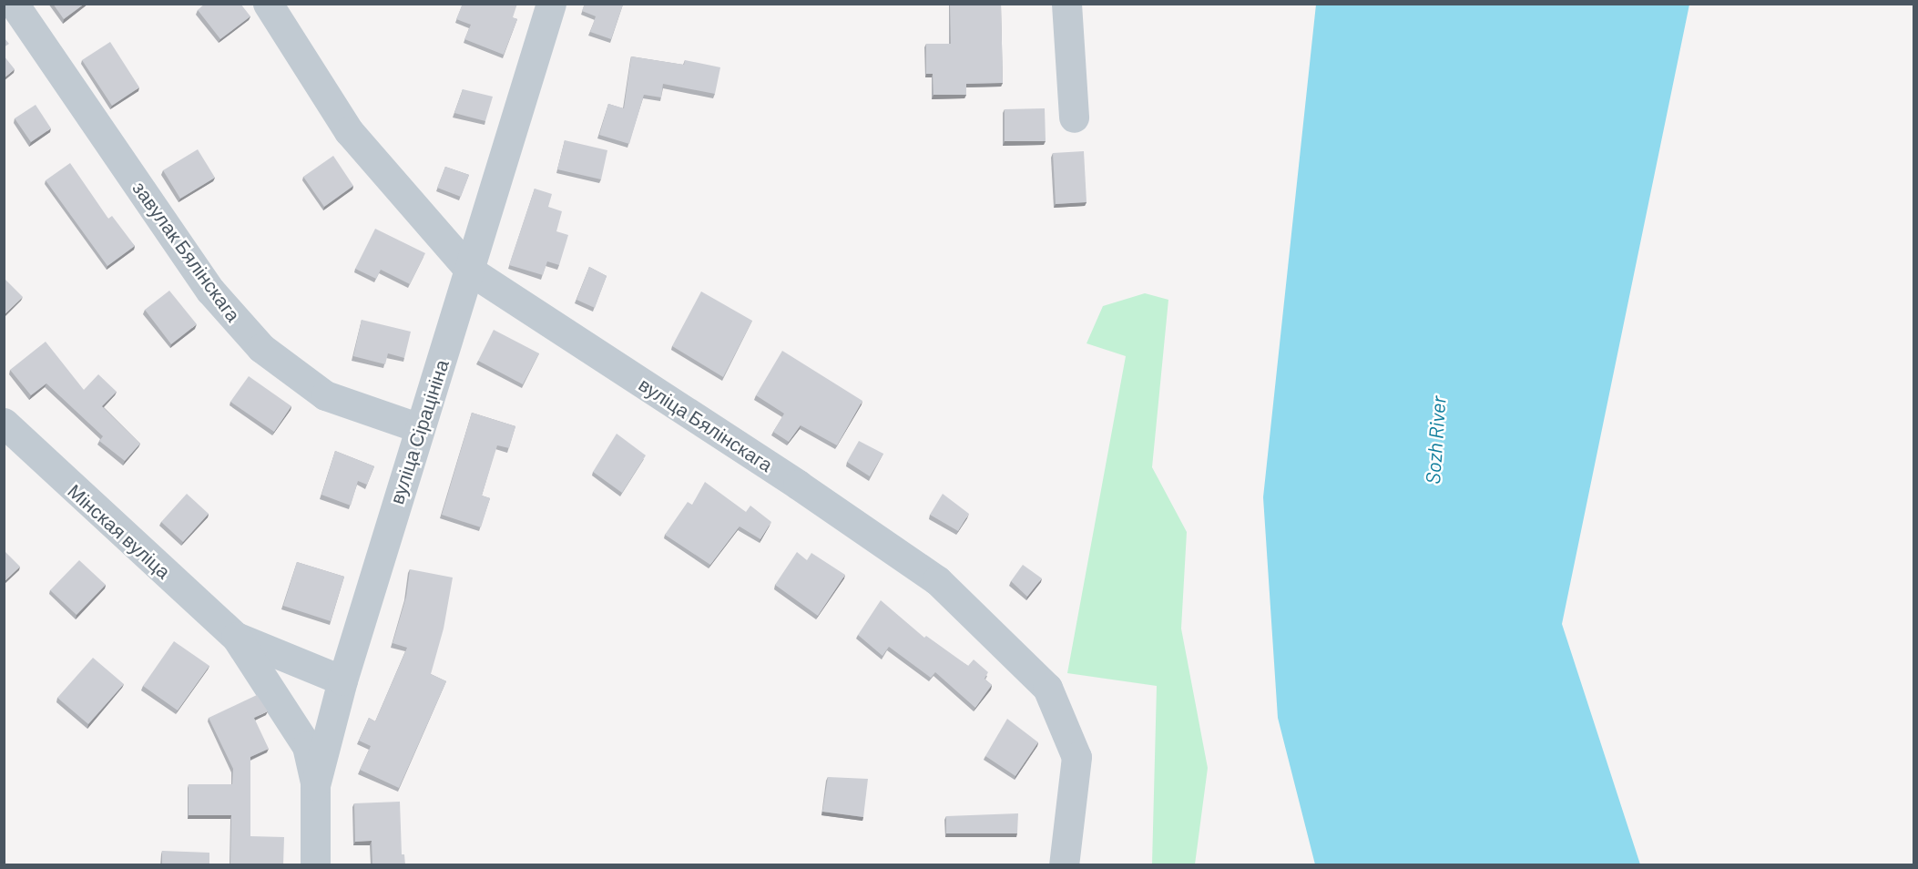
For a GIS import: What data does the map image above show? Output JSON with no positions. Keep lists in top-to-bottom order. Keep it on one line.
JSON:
{"streets":{"street":["завулак Бялінскага","вуліца Бялінскага","вуліца Сірацініна","Мінская вуліца"]},"crossings":[["завулак Бялінскага","вуліца Сірацініна"],["вуліца Бялінскага","вуліца Сірацініна"],["вуліца Сірацініна","Мінская вуліца"]],"water":["Sozh River"]}
